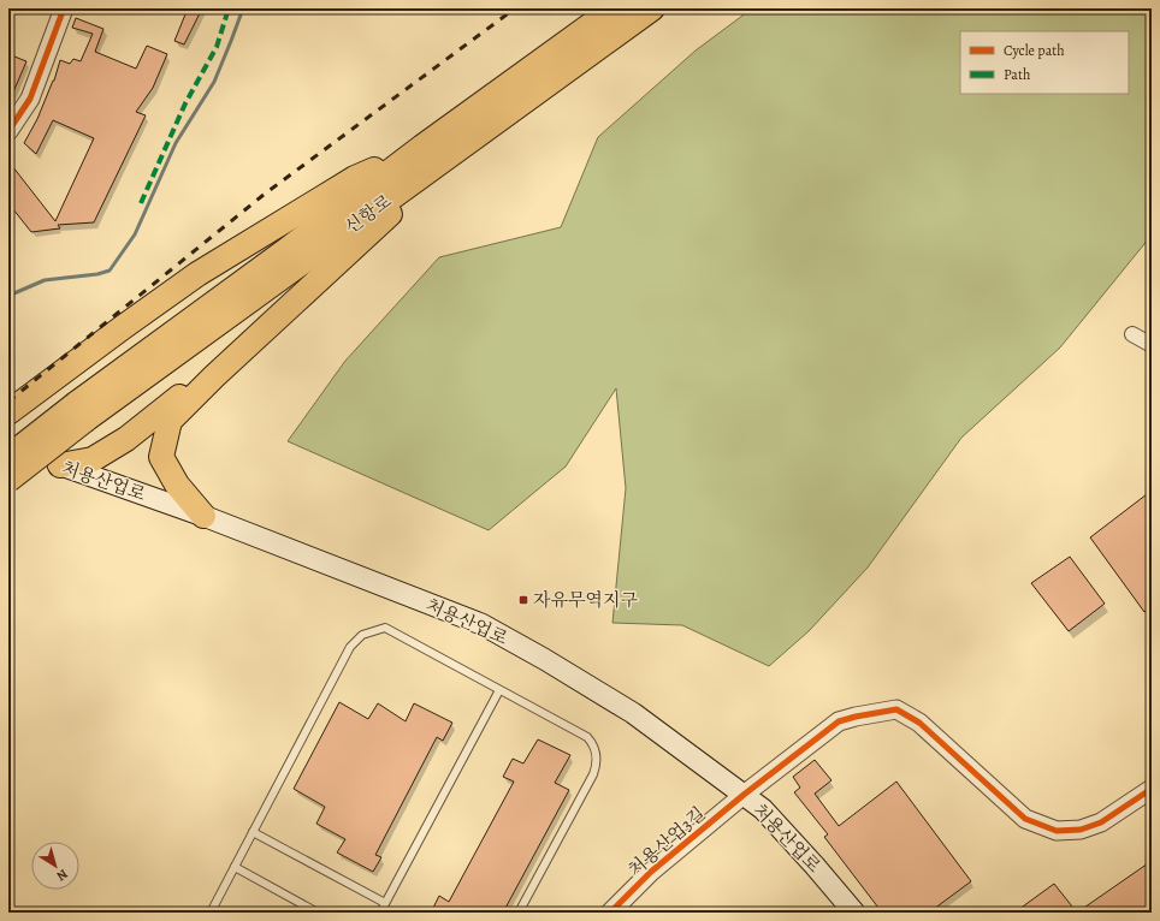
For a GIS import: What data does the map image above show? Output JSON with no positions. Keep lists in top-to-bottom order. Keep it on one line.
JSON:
{"streets":{"highway":["신항로"],"main road":["처용산업로"],"street":["처용산업3길"]},"crossings":[["처용산업로","처용산업3길"]],"places":{"transit":["자유무역지구"]},"legend":["Cycle path","Path"],"north":"bottom right"}
